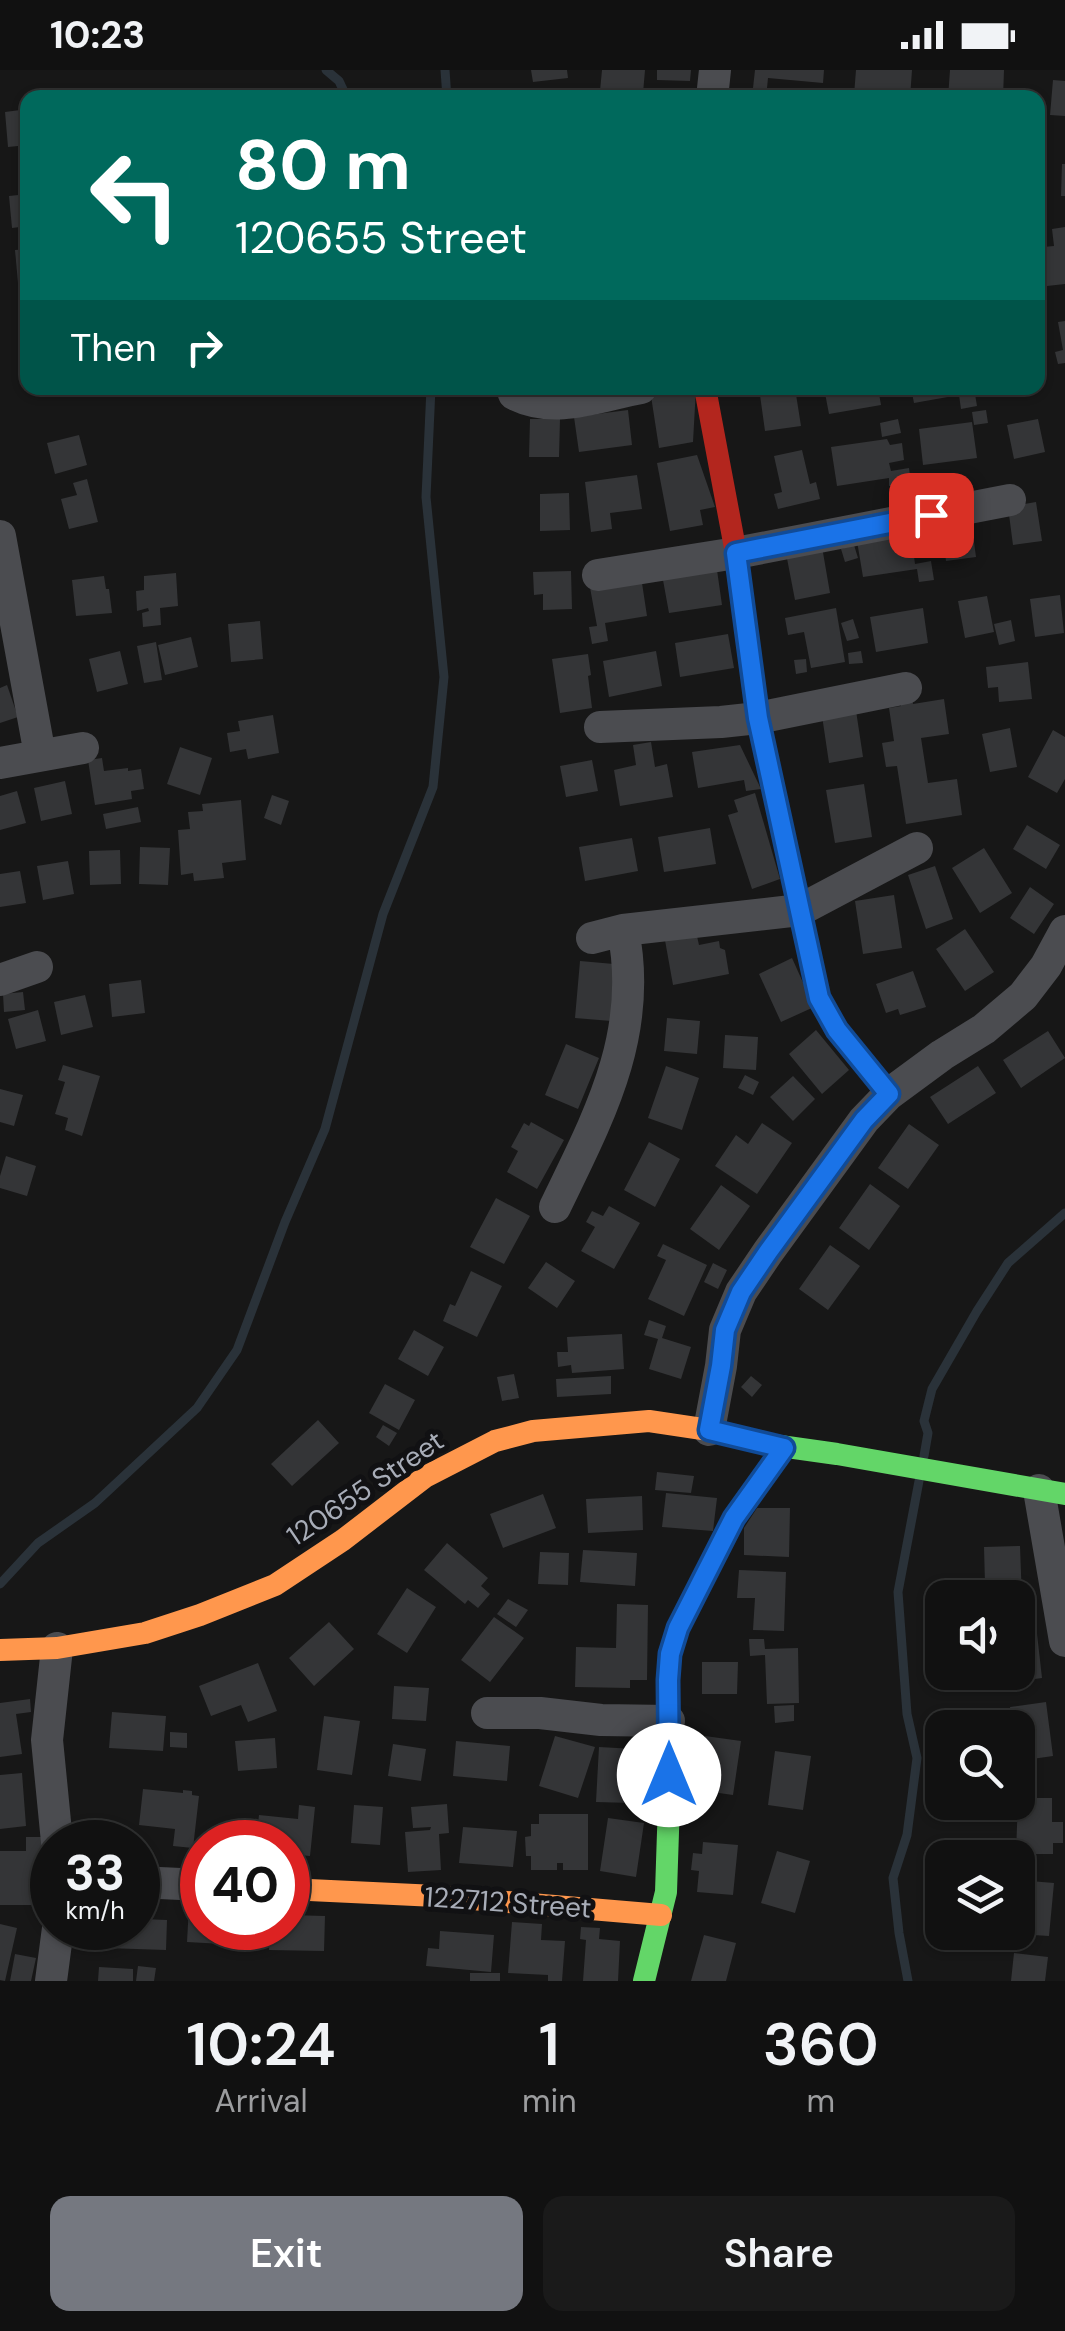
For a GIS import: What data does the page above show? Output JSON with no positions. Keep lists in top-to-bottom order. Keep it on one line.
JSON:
{"streets":{"street":["120655 Street","122712 Street"]},"page":{"status":"10:23","turn":["80 m","120655 Street"],"then":"Then","speed":"33 km/h","limit":"40","eta":["10:24","Arrival","1","min","360","m"],"buttons":["Exit","Share"]}}
